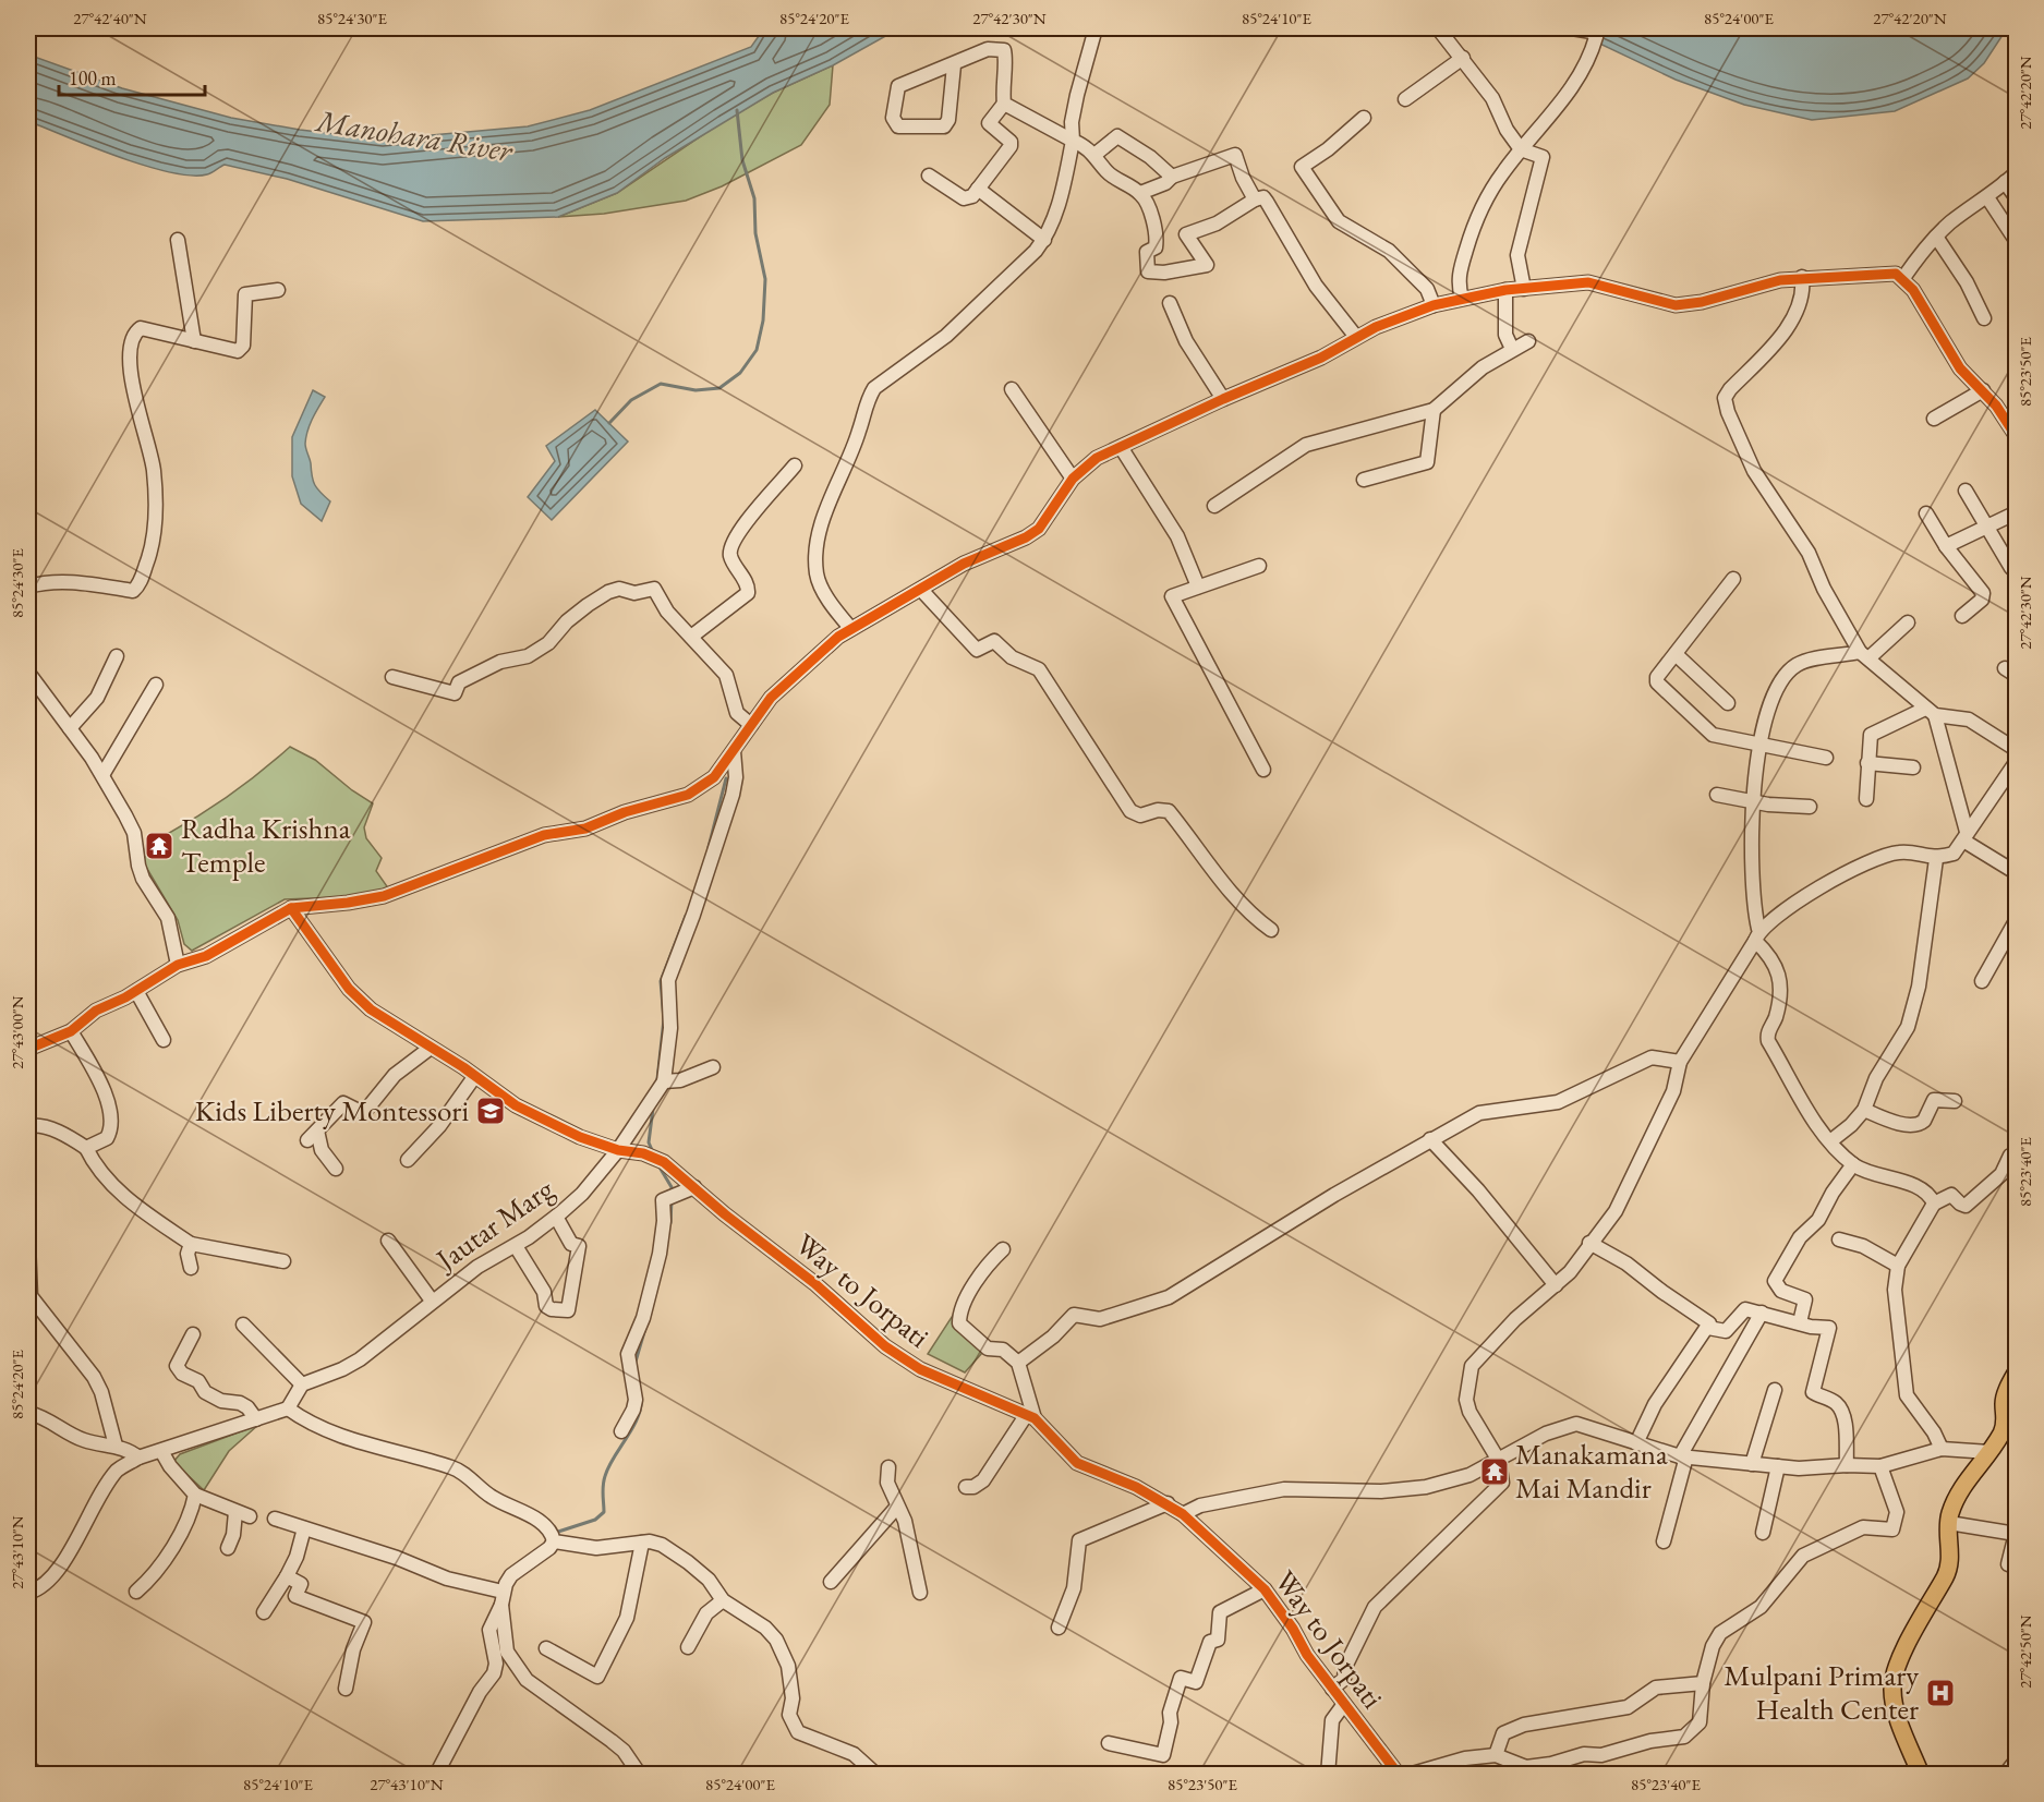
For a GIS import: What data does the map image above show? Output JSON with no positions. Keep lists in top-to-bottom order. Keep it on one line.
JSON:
{"streets":{"street":["Jautar Marg","Way to Jorpati"]},"crossings":[["Jautar Marg","Way to Jorpati"]],"water":["Manohara River"],"places":{"temple":["Radha Krishna Temple","Manakamana Mai Mandir"],"school or university":["Kids Liberty Montessori"],"hospital":["Mulpani Primary Health Center"]},"scale_bar":"100 m","coordinates":["27°42'40\"N","85°24'30\"E","85°24'20\"E","27°42'30\"N","85°24'10\"E","85°24'00\"E","27°42'20\"N","85°23'50\"E","27°43'00\"N","85°23'40\"E","27°43'10\"N","27°42'50\"N"]}
